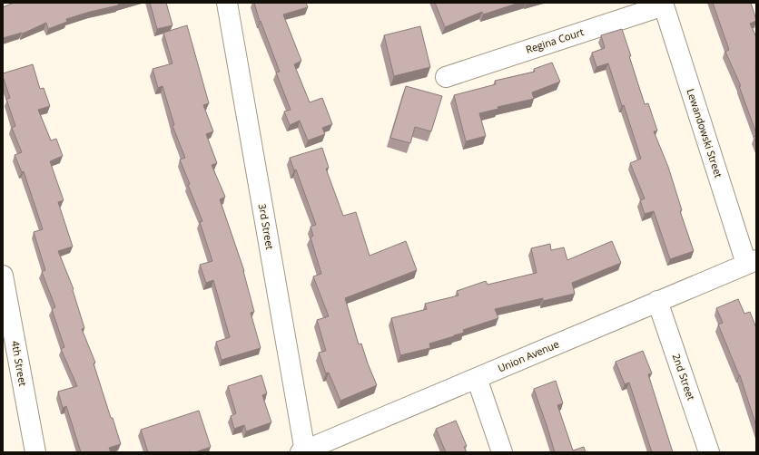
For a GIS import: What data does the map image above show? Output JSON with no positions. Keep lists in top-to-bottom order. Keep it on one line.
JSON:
{"streets":{"street":["Regina Court","Lewandowski Street","3rd Street","Union Avenue","4th Street","2nd Street"]},"crossings":[["Regina Court","Lewandowski Street"],["Lewandowski Street","Union Avenue"],["3rd Street","Union Avenue"],["Union Avenue","2nd Street"]]}
